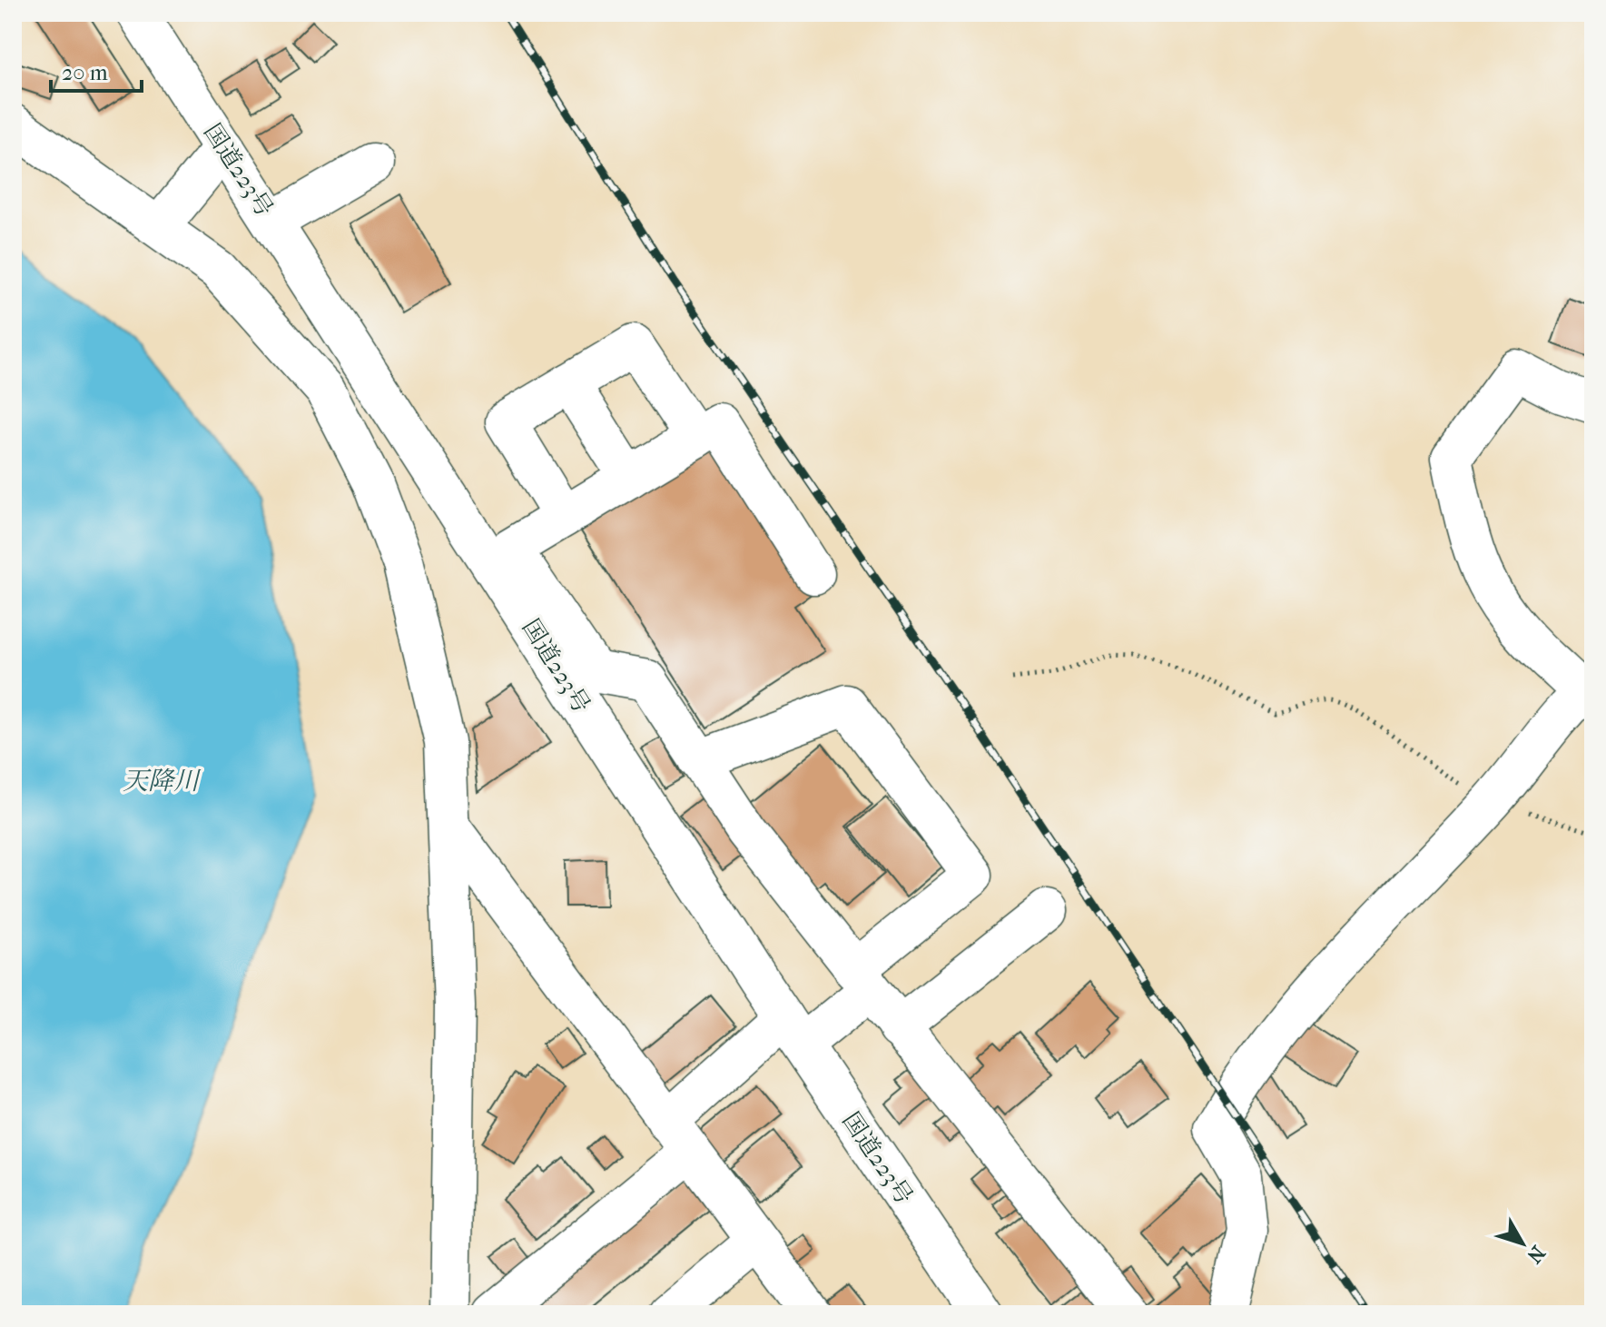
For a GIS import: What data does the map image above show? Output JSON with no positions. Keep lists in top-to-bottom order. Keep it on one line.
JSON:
{"streets":{"main road":["国道223号"]},"water":["天降川"],"scale_bar":"20 m","north":"bottom right"}
